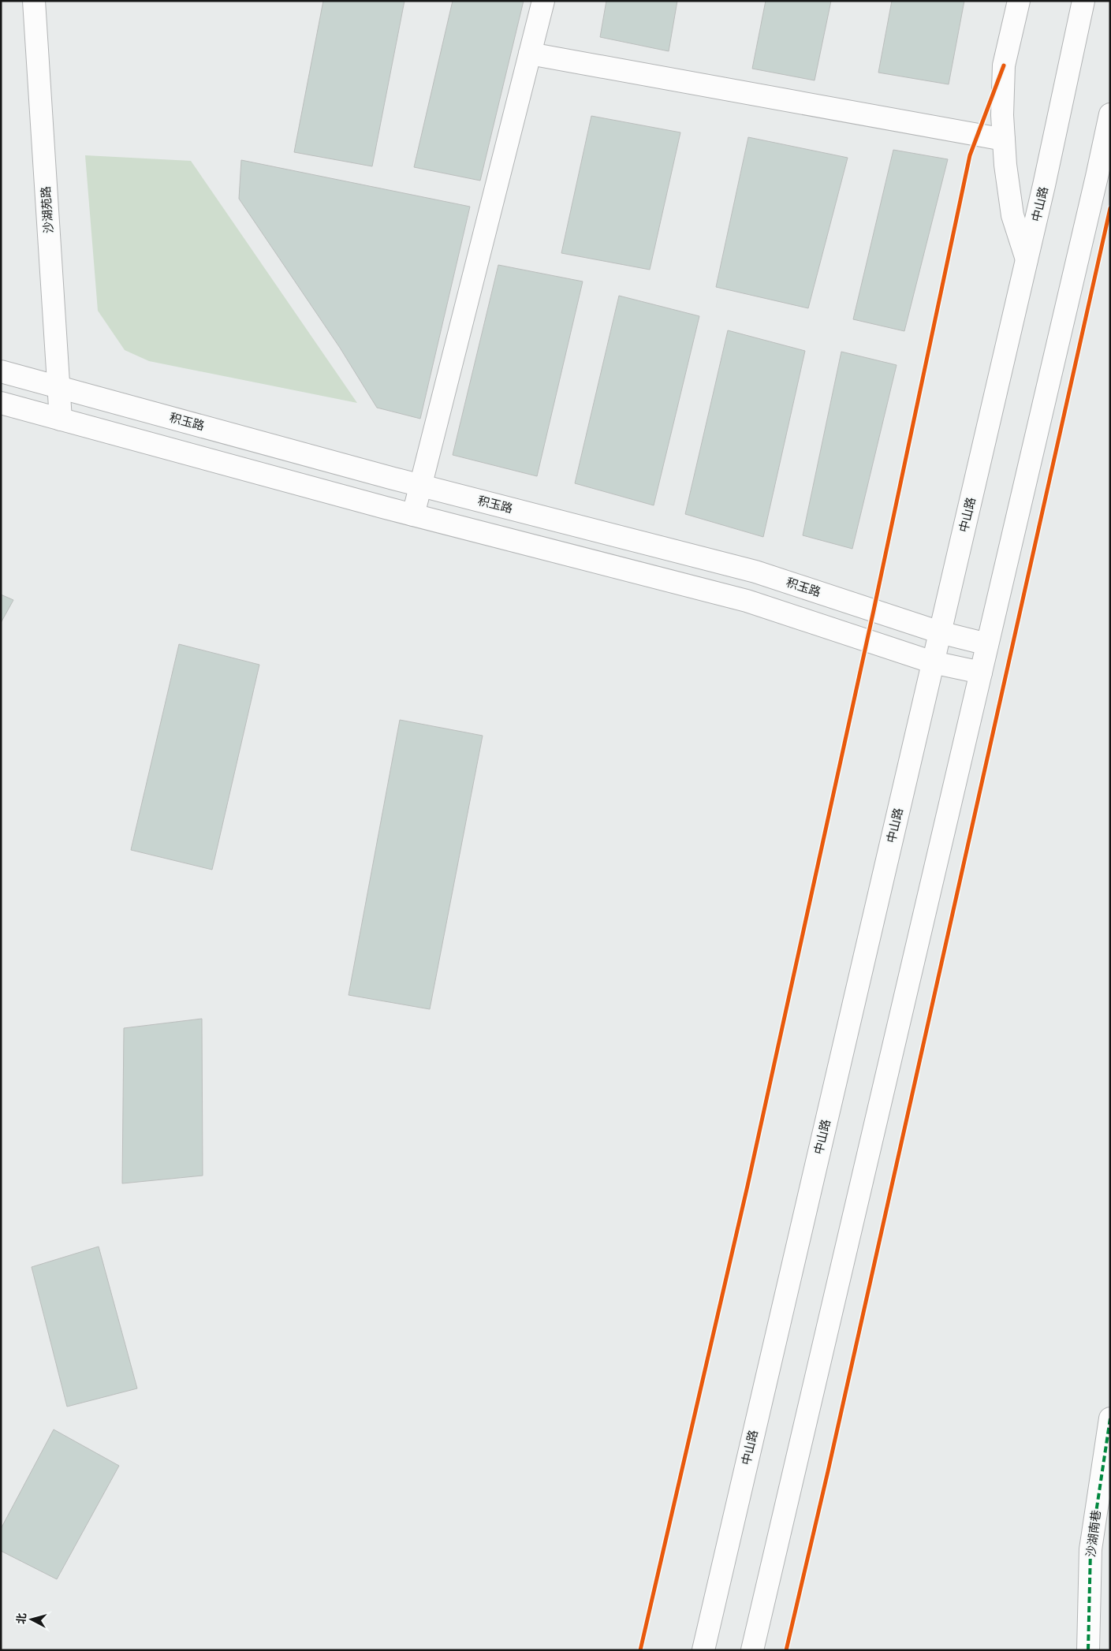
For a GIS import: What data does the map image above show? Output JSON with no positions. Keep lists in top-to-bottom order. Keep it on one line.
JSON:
{"streets":{"main road":["中山路","沙湖苑路","积玉路","沙湖南巷"]},"crossings":[["中山路","积玉路"],["沙湖苑路","积玉路"]],"north":"left"}
